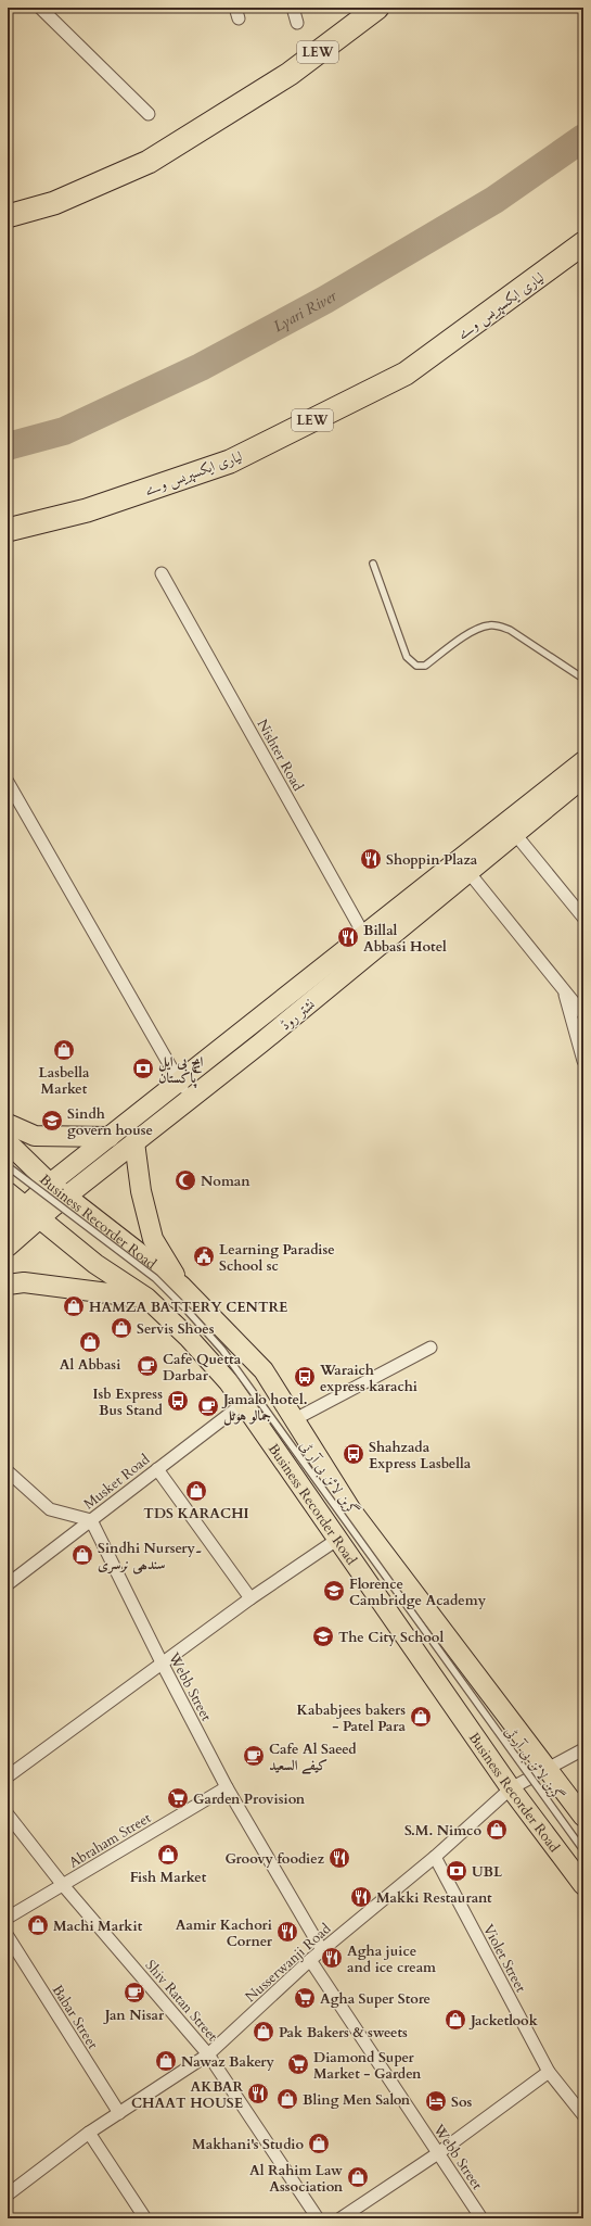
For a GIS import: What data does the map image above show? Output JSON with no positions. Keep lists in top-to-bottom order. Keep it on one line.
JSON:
{"streets":{"highway":["LEW","لیاری ایکسپریس وے"],"main road":["نشتر روڈ","Business Recorder Road"],"street":["Nishter Road","Musket Road","Webb Street","Abraham Street","Violet Street","Nusserwanji Road","Shiv Ratan Street","Babar Street"],"lane":["گرین لائن بی آر ٹی"]},"crossings":[["Nishter Road","نشتر روڈ"],["نشتر روڈ","Business Recorder Road"],["Business Recorder Road","Musket Road"],["Business Recorder Road","Nusserwanji Road"],["Musket Road","Webb Street"],["Webb Street","Abraham Street"],["Webb Street","Nusserwanji Road"],["Abraham Street","Shiv Ratan Street"],["Violet Street","Nusserwanji Road"],["Nusserwanji Road","Shiv Ratan Street"],["Nusserwanji Road","Babar Street"]],"water":["Lyari River"],"places":{"restaurant":["Shoppin Plaza","Billal Abbasi Hotel","Groovy foodiez","Makki Restaurant","Aamir Kachori Corner","Agha juice and ice cream","AKBAR CHAAT HOUSE"],"shop":["Lasbella Market","HAMZA BATTERY CENTRE","Servis Shoes","Al Abbasi","TDS KARACHI","Sindhi Nursery۔ سندھی نرسری","Kababjees bakers - Patel Para","S.M. Nimco","Fish Market","Machi Markit","Jacketlook","Pak Bakers & sweets","Nawaz Bakery","Bling Men Salon","Makhani's Studio","Al Rahim Law Association"],"bank":["ایچ بی ایل پاکستان","UBL"],"school or university":["Sindh govern house","Florence Cambridge Academy","The City School"],"mosque":["Noman"],"public building":["Learning Paradise School sc"],"cafe":["Cafe Quetta Darbar","Jamalo hotel. جمالو ہوٹل","Cafe Al Saeed کیفے السعید","Jan Nisar"],"bus stop":["Waraich express karachi","Isb Express Bus Stand","Shahzada Express Lasbella"],"supermarket":["Garden Provision","Agha Super Store","Diamond Super Market - Garden"],"hotel":["Sos"]}}
